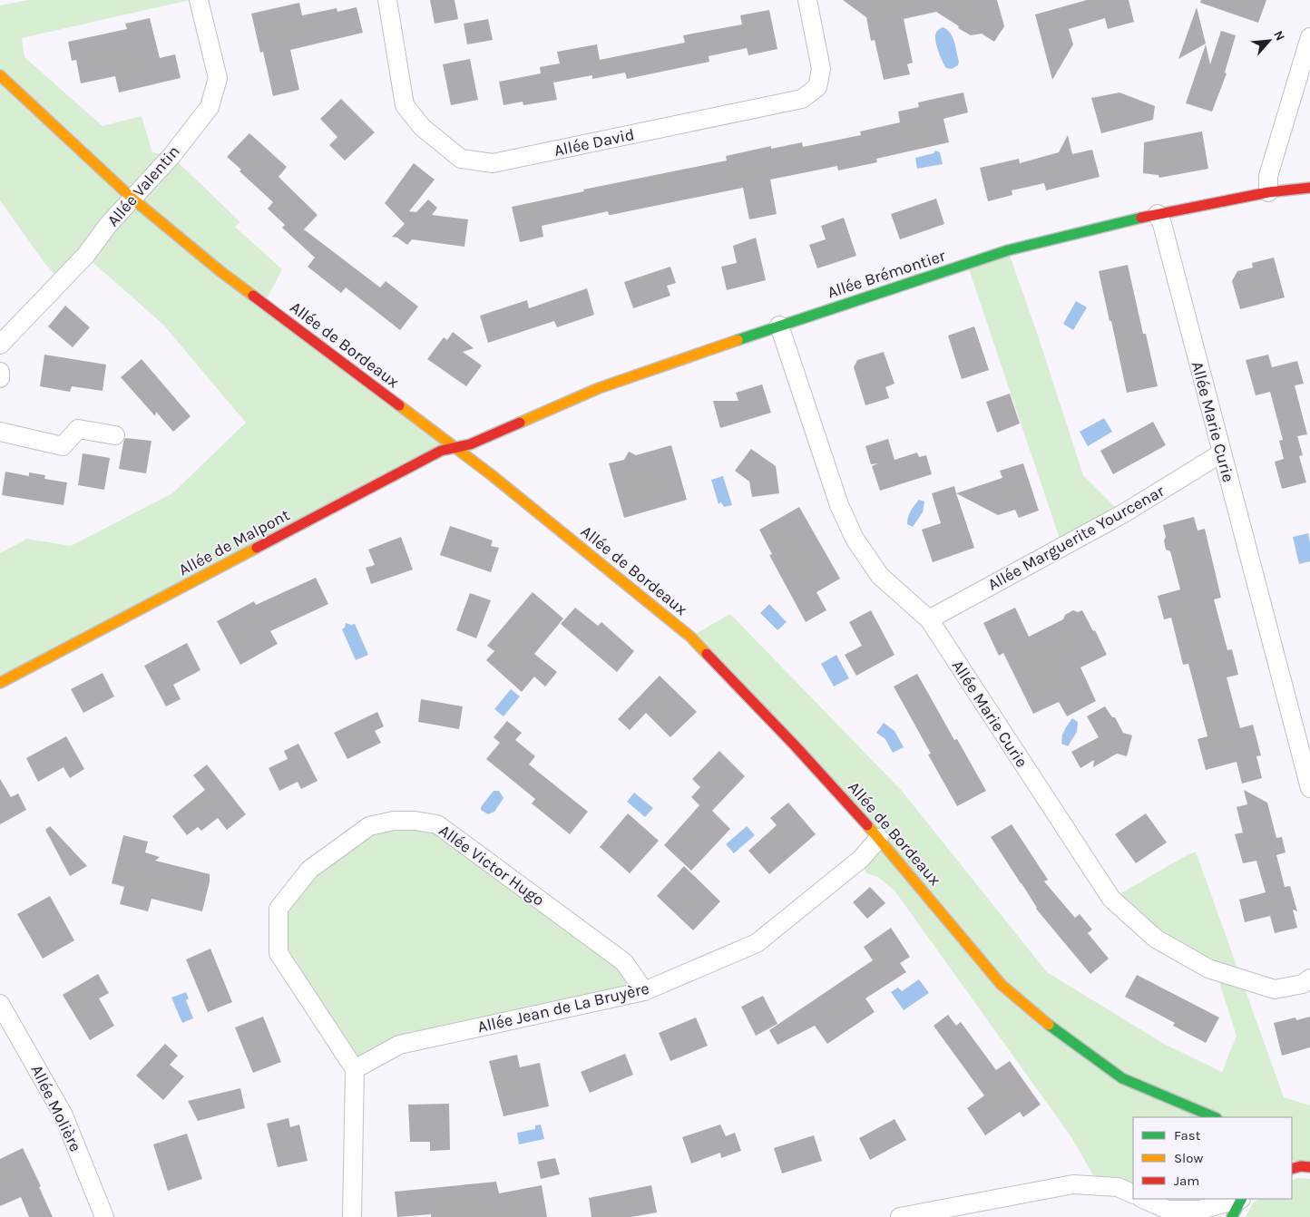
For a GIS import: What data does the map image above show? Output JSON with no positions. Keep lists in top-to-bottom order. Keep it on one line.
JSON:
{"streets":{"main road":["Allée Brémontier","Allée de Bordeaux","Allée de Malpont"],"street":["Allée David","Allée Valentin","Allée Marie Curie","Allée Marguerite Yourcenar","Allée Victor Hugo","Allée Jean de La Bruyère","Allée Molière"]},"crossings":[["Allée Valentin","Allée de Bordeaux"],["Allée Brémontier","Allée Marie Curie"],["Allée Brémontier","Allée de Malpont"],["Allée de Bordeaux","Allée de Malpont"],["Allée de Bordeaux","Allée Jean de La Bruyère"],["Allée Marie Curie","Allée Marguerite Yourcenar"],["Allée Victor Hugo","Allée Jean de La Bruyère"]],"legend":["Fast","Slow","Jam"],"north":"top right"}
